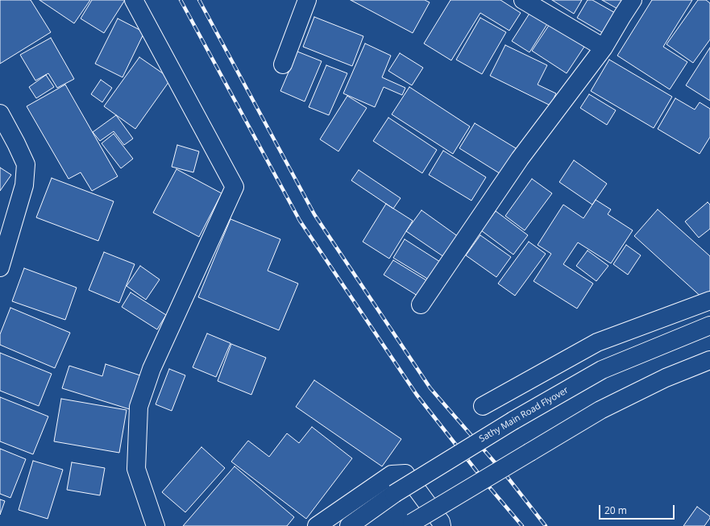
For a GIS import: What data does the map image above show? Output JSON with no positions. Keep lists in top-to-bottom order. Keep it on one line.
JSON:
{"streets":{"main road":["Sathy Main Road Flyover"]},"scale_bar":"20 m"}
